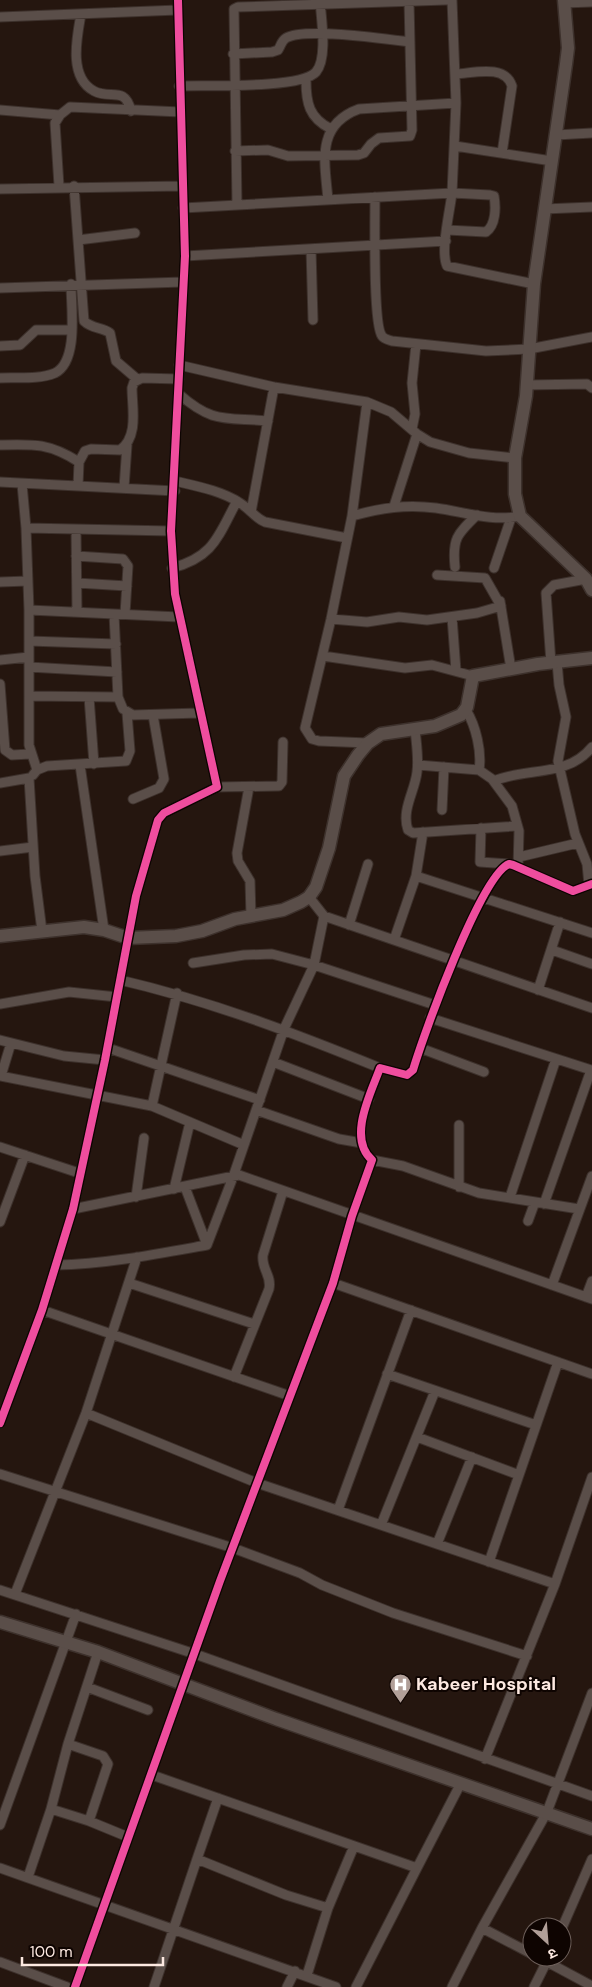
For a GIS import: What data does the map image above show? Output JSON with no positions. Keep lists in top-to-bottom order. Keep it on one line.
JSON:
{"places":{"hospital":["Kabeer Hospital"]},"scale_bar":"100 m","north":"bottom right"}
